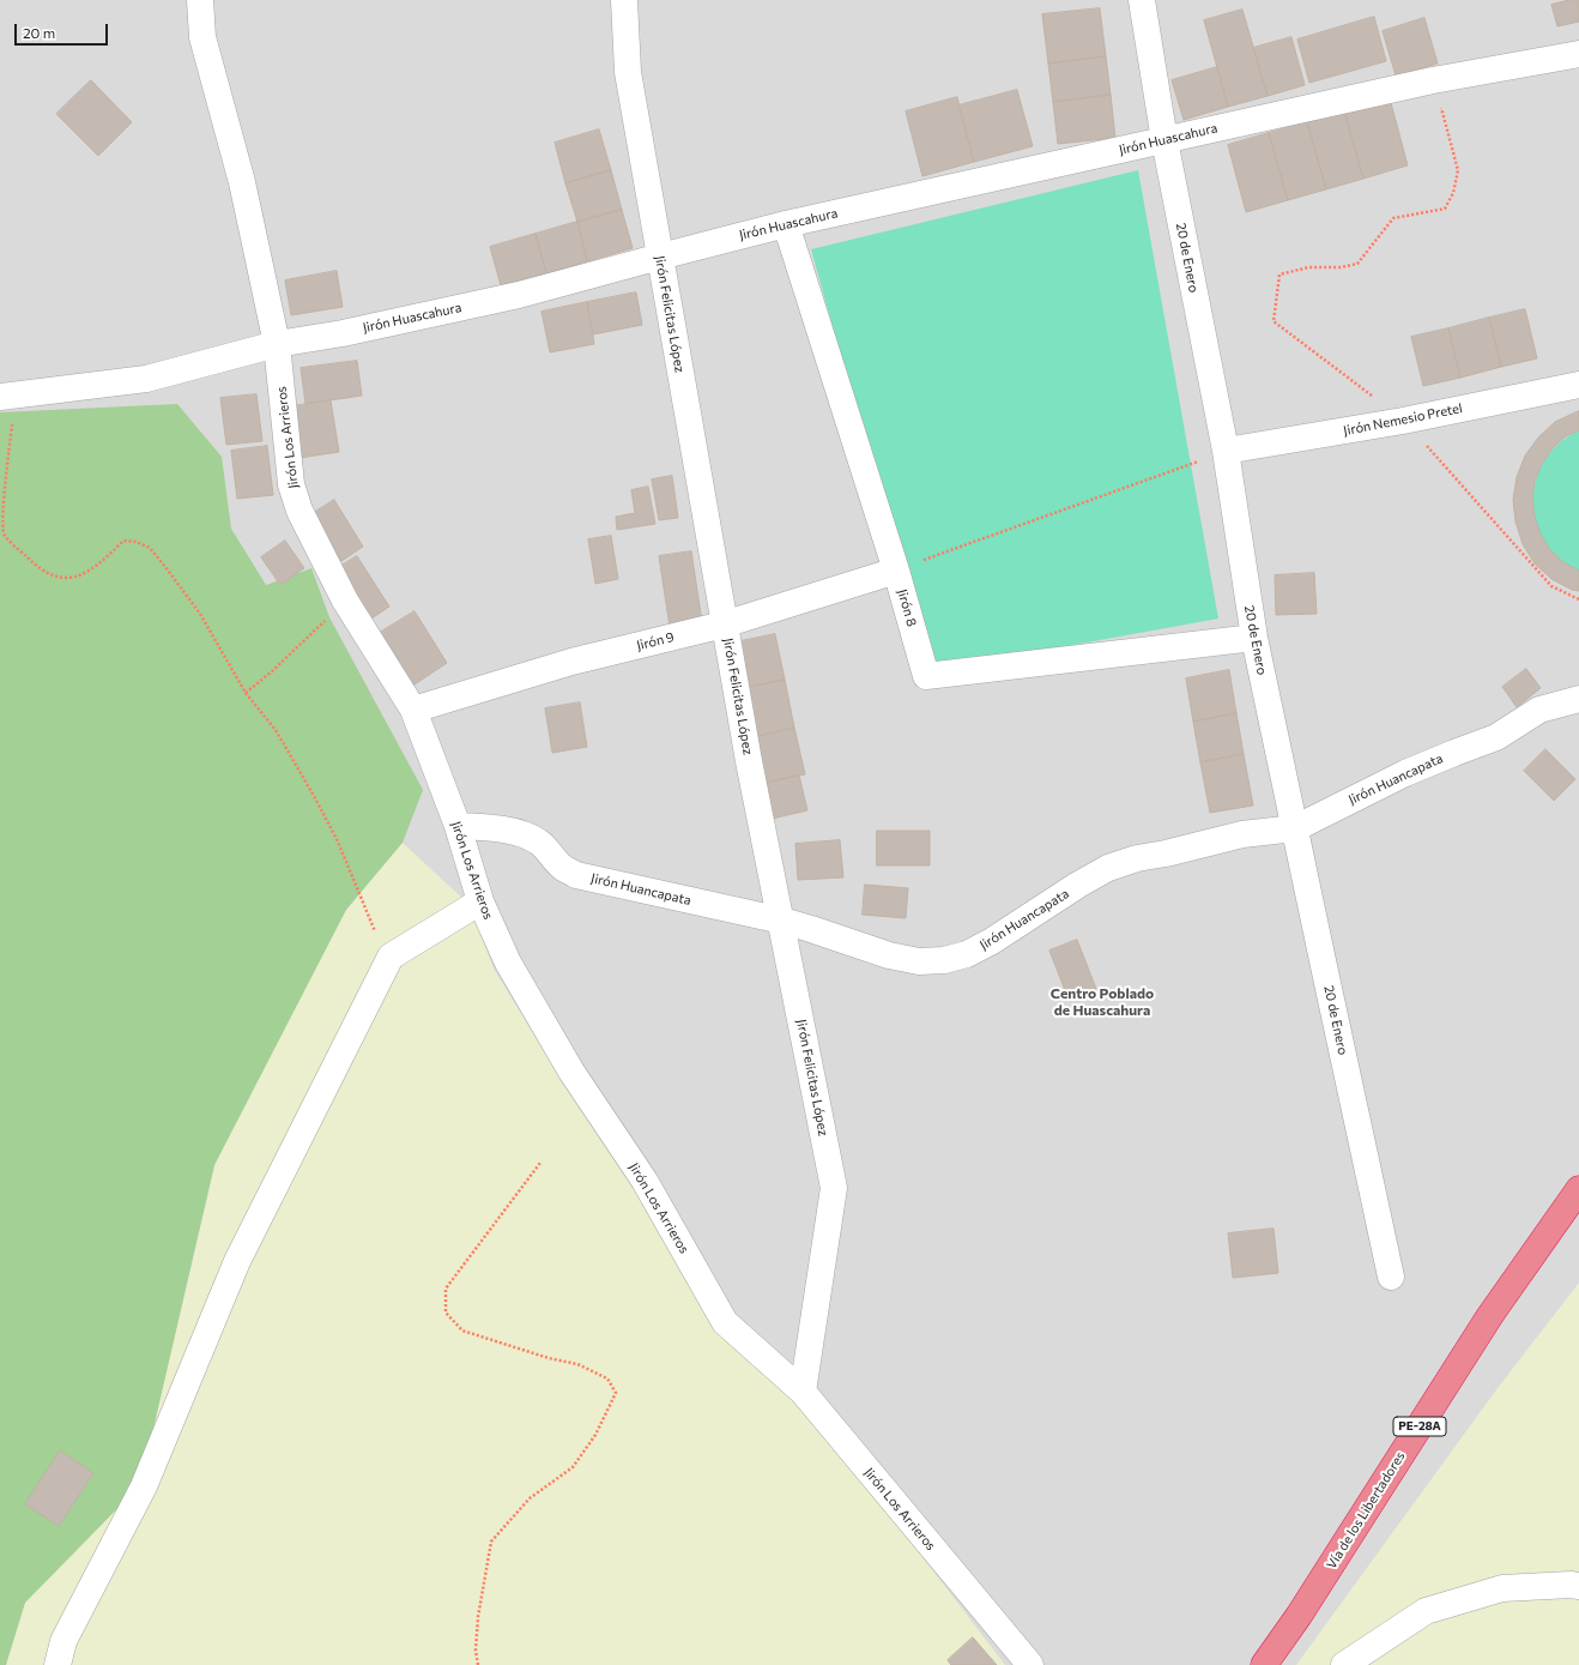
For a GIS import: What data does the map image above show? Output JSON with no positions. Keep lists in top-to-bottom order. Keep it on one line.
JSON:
{"streets":{"highway":["PE-28A","Vía de los Libertadores"],"street":["Jirón Huascahura","20 de Enero","Jirón Felicitas López","Jirón Nemesio Pretel","Jirón Los Arrieros","Jirón 8","Jirón 9","Jirón Huancapata"]},"crossings":[["Jirón Huascahura","20 de Enero"],["Jirón Huascahura","Jirón Felicitas López"],["Jirón Huascahura","Jirón Los Arrieros"],["Jirón Huascahura","Jirón 8"],["20 de Enero","Jirón Nemesio Pretel"],["20 de Enero","Jirón 8"],["20 de Enero","Jirón Huancapata"],["Jirón Felicitas López","Jirón Los Arrieros"],["Jirón Felicitas López","Jirón 9"],["Jirón Felicitas López","Jirón Huancapata"],["Jirón Los Arrieros","Jirón 9"],["Jirón Los Arrieros","Jirón Huancapata"],["Jirón 8","Jirón 9"]],"districts":["Centro Poblado de Huascahura"],"scale_bar":"20 m"}
